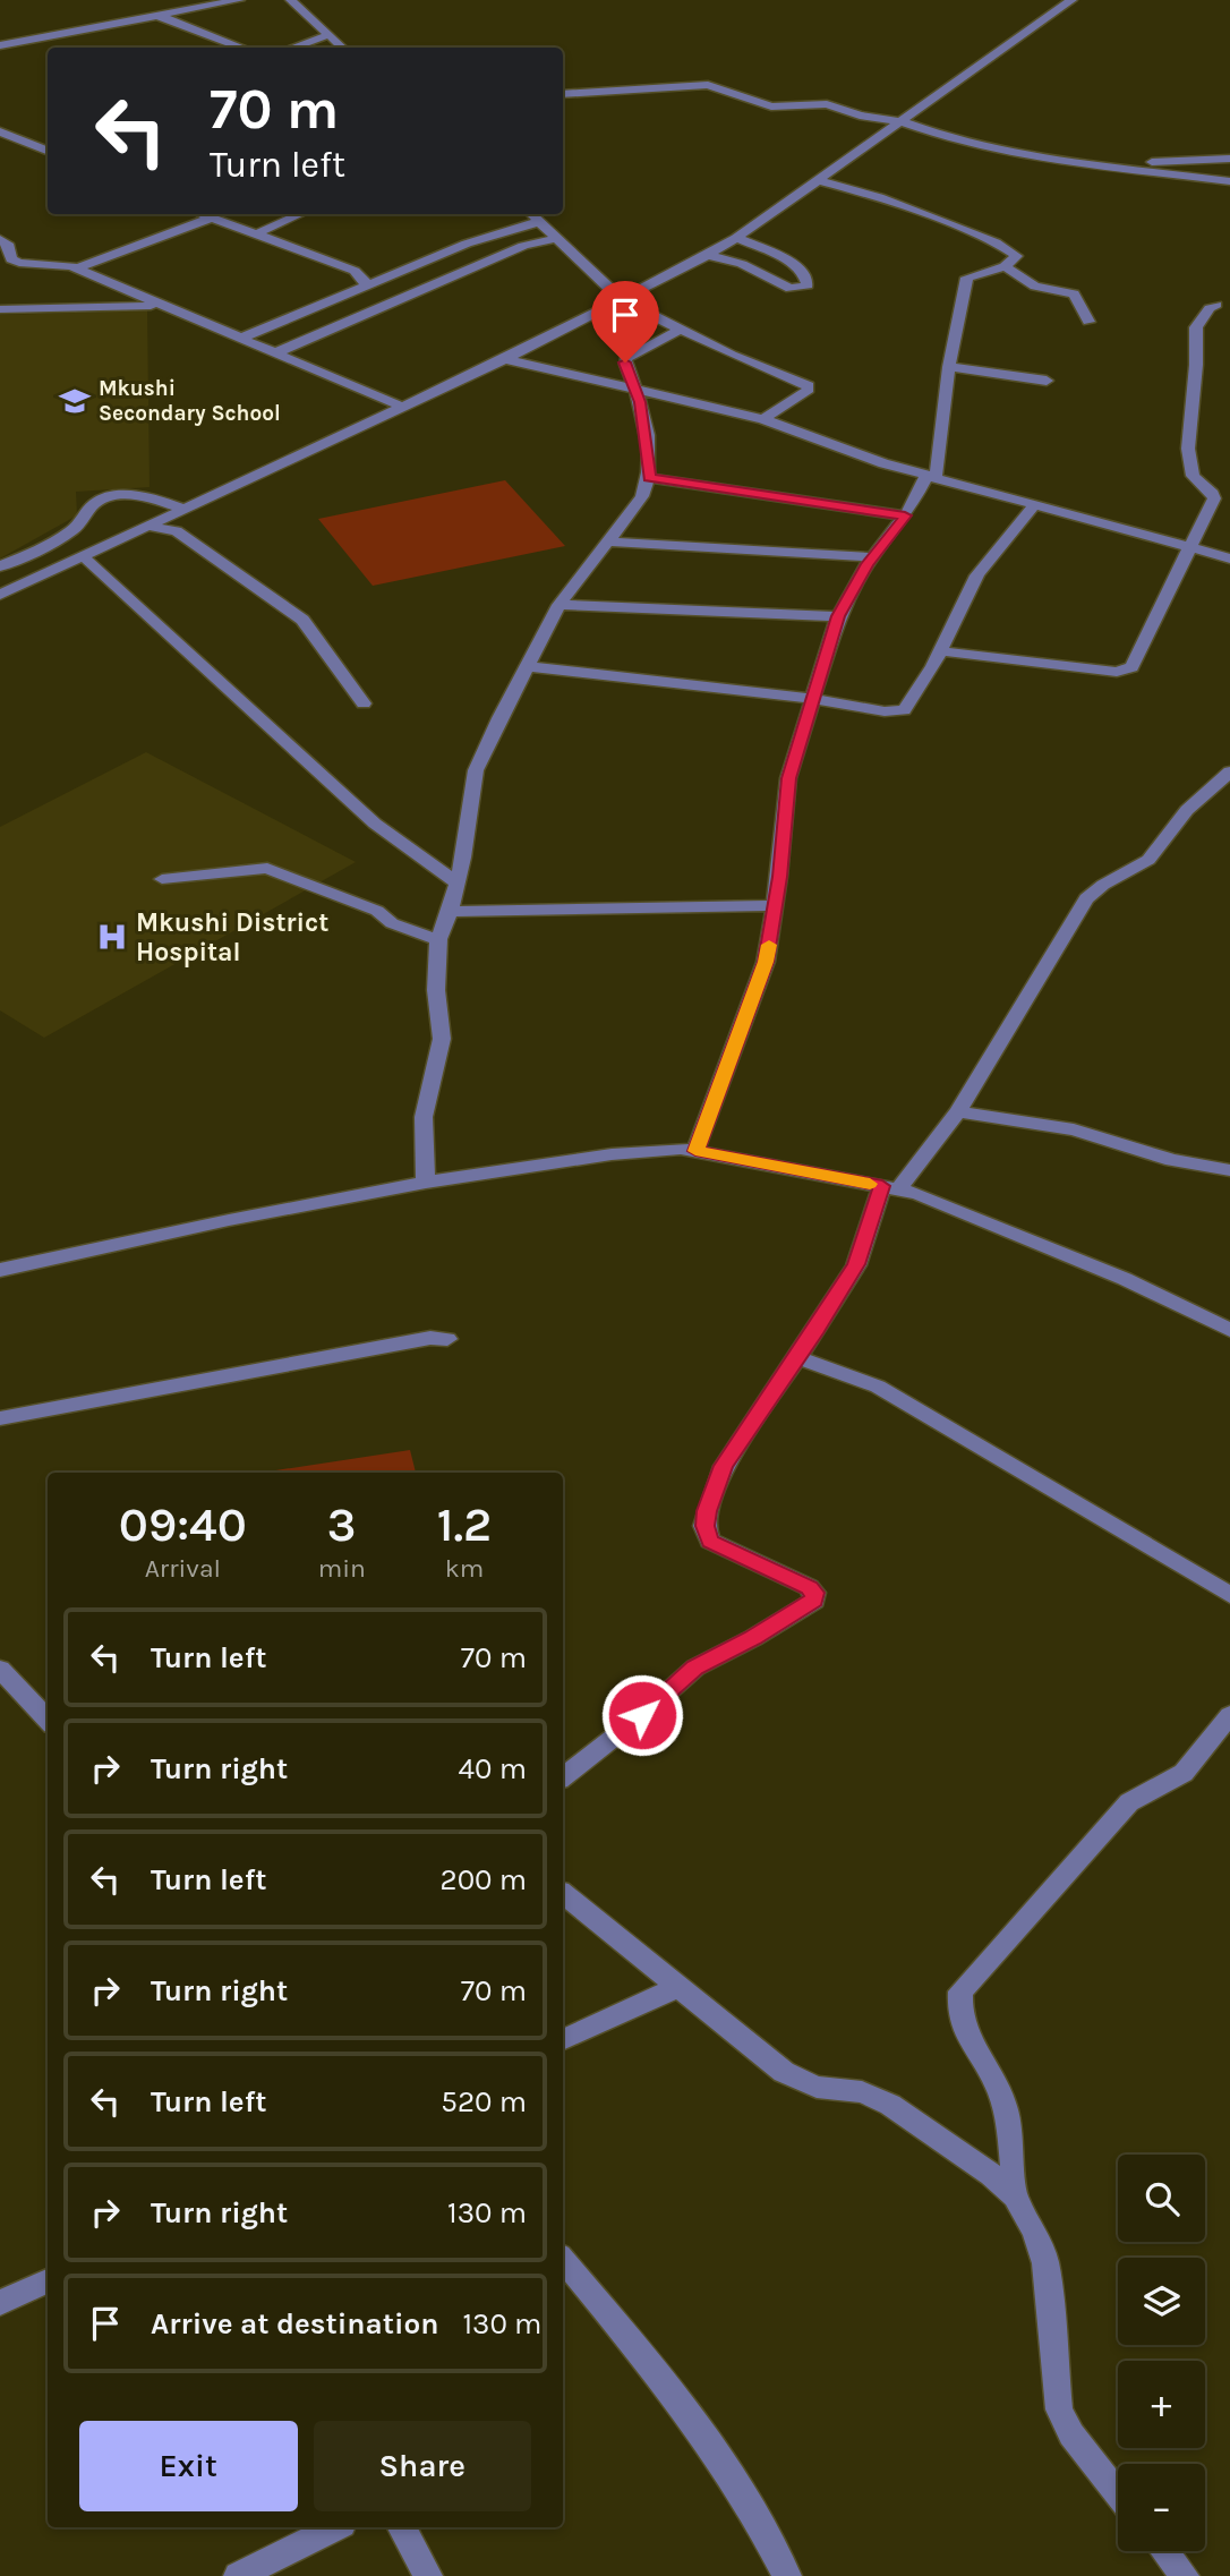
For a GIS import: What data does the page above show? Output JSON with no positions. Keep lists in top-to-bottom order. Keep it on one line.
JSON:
{"places":{"school or university":["Mkushi Secondary School"],"hospital":["Mkushi District Hospital"]},"page":{"turn":["70 m","Turn left"],"eta":["09:40","Arrival","3","min","1.2","km"],"list":[{"name":"Turn left","value":"70 m"},{"name":"Turn right","value":"40 m"},{"name":"Turn left","value":"200 m"},{"name":"Turn right","value":"70 m"},{"name":"Turn left","value":"520 m"},{"name":"Turn right","value":"130 m"},{"name":"Arrive at destination","value":"130 m"}],"map_buttons":["+","−"],"buttons":["Exit","Share"]}}
